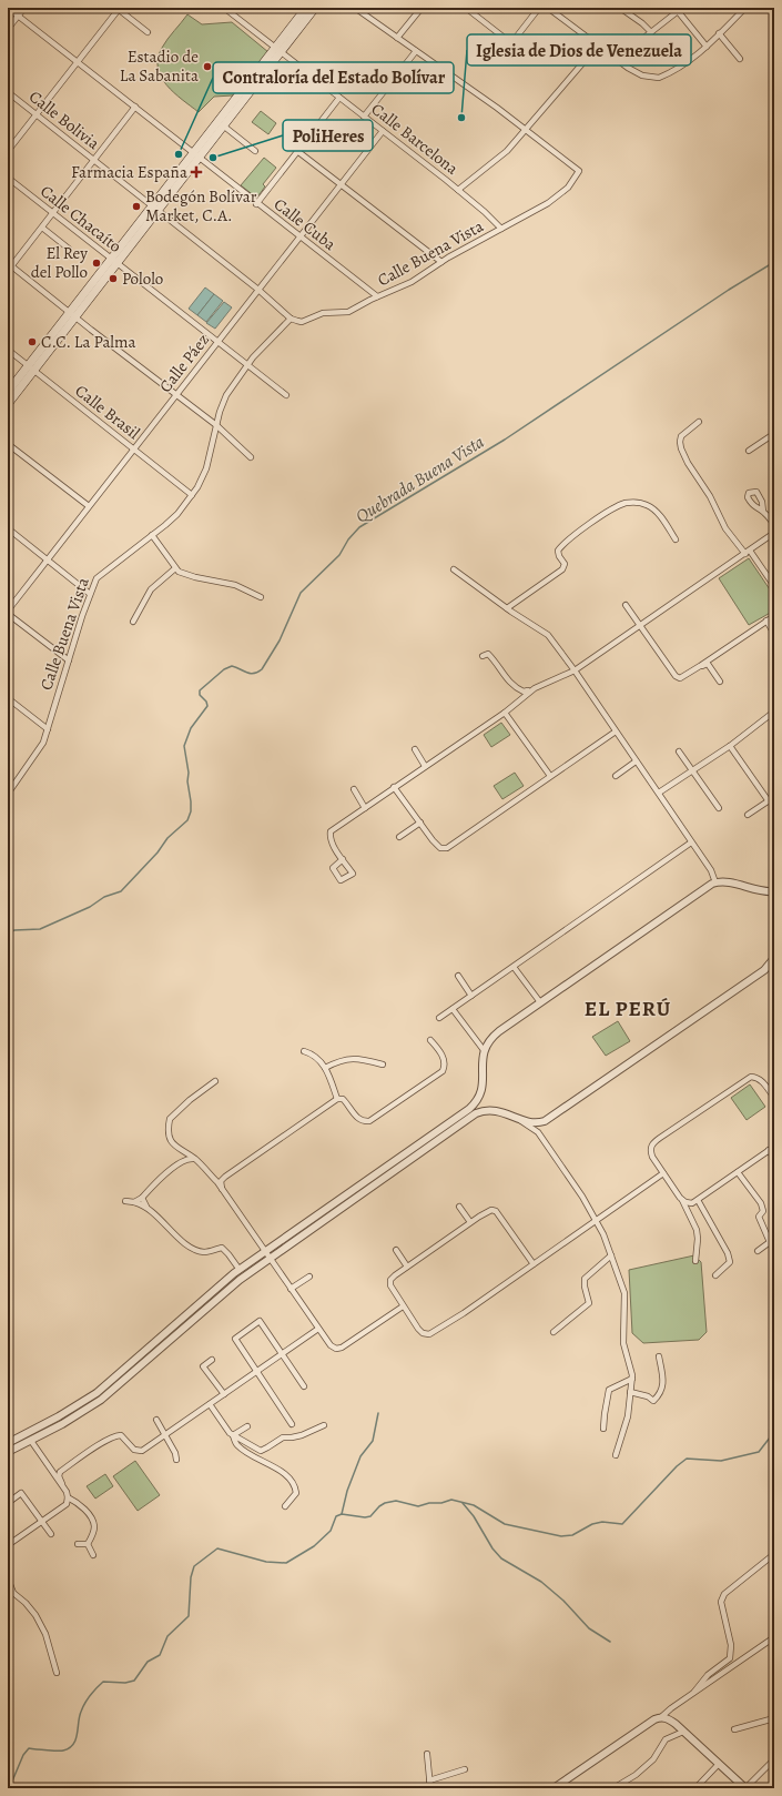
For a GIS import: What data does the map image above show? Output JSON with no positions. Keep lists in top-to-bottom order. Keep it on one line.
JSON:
{"streets":{"street":["Calle Bolivia","Calle Barcelona","Calle Chacaíto","Calle Cuba","Calle Buena Vista","Calle Páez","Calle Brasil"]},"crossings":[["Calle Bolivia","Calle Buena Vista"],["Calle Bolivia","Calle Páez"],["Calle Barcelona","Calle Buena Vista"],["Calle Barcelona","Calle Páez"],["Calle Chacaíto","Calle Buena Vista"],["Calle Chacaíto","Calle Páez"],["Calle Cuba","Calle Buena Vista"],["Calle Cuba","Calle Páez"],["Calle Buena Vista","Calle Brasil"],["Calle Páez","Calle Brasil"]],"districts":["EL PERÚ"],"water":["Quebrada Buena Vista"],"places":{"other":["Estadio de La Sabanita","Iglesia de Dios de Venezuela","Contraloría del Estado Bolívar","PoliHeres","Bodegón Bolívar Market, C.A.","El Rey del Pollo","Pololo","C.C. La Palma"],"health":["Farmacia España"]}}
